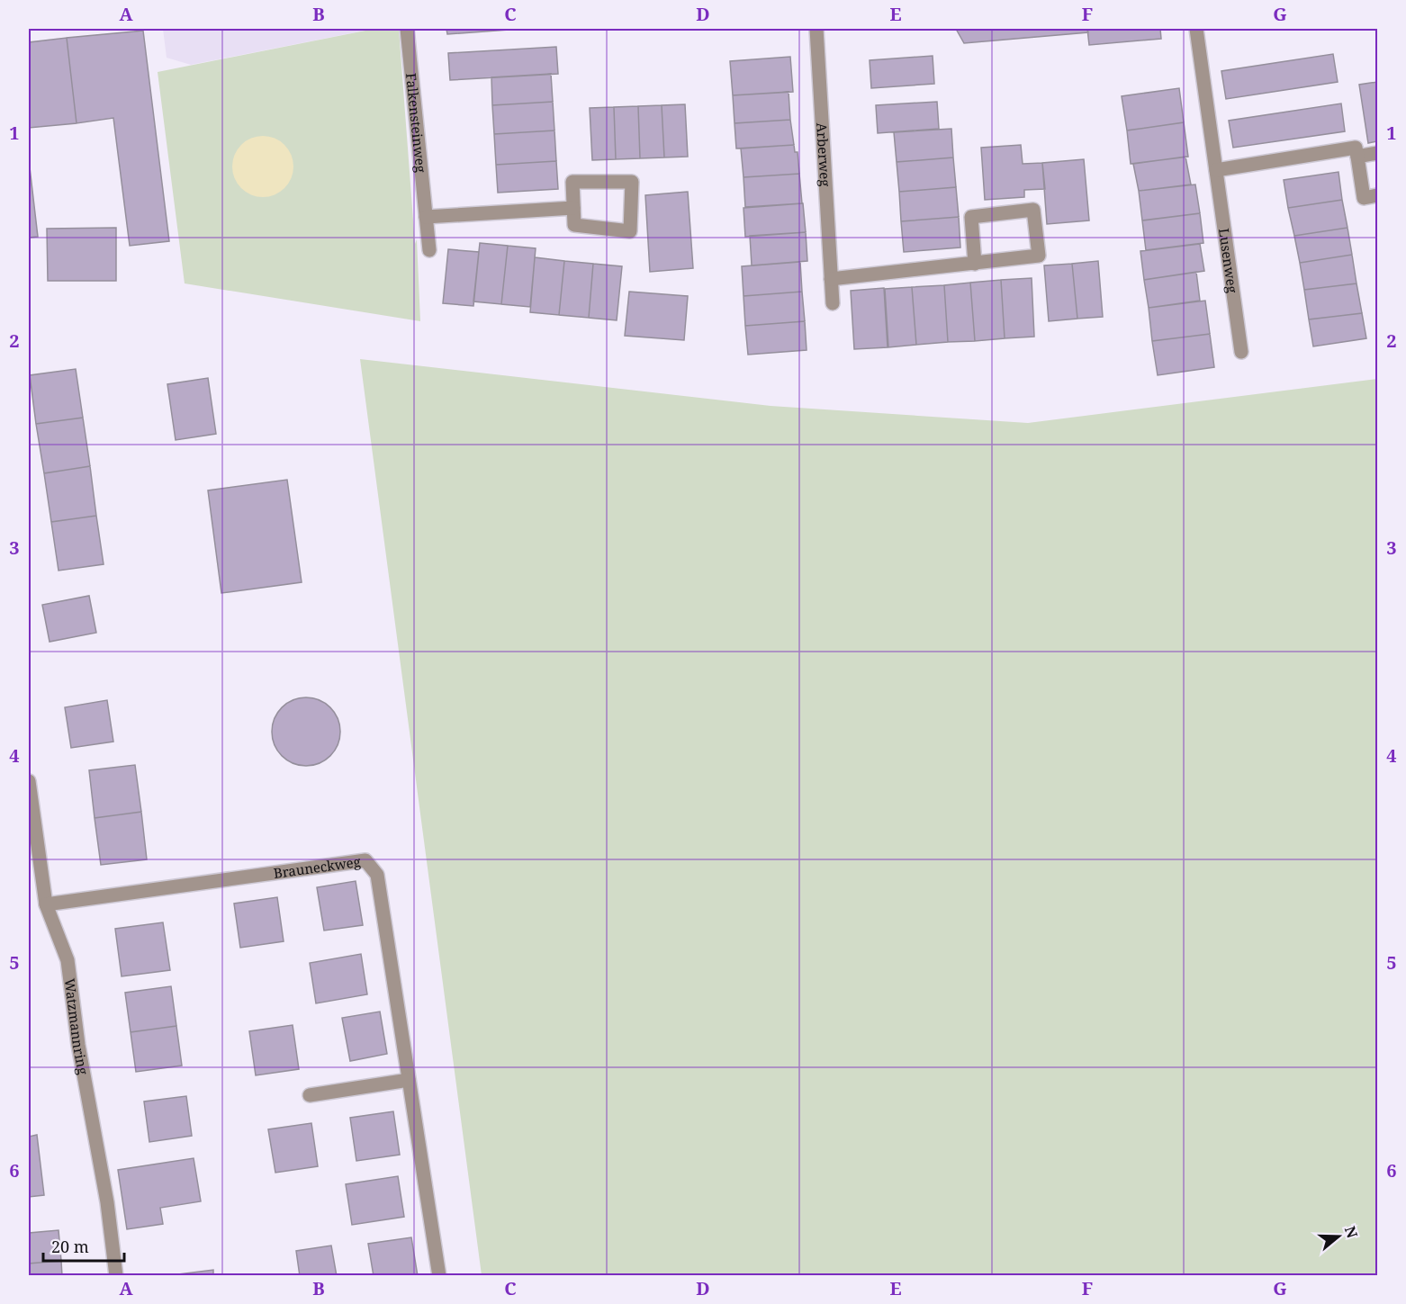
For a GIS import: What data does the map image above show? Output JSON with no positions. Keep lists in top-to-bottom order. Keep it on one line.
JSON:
{"streets":{"street":["Falkensteinweg","Arberweg","Lusenweg","Brauneckweg","Watzmannring"]},"crossings":[["Brauneckweg","Watzmannring"]],"scale_bar":"20 m","north":"right","grid":{"columns":["A","B","C","D","E","F","G"],"rows":["1","2","3","4","5","6"]}}
